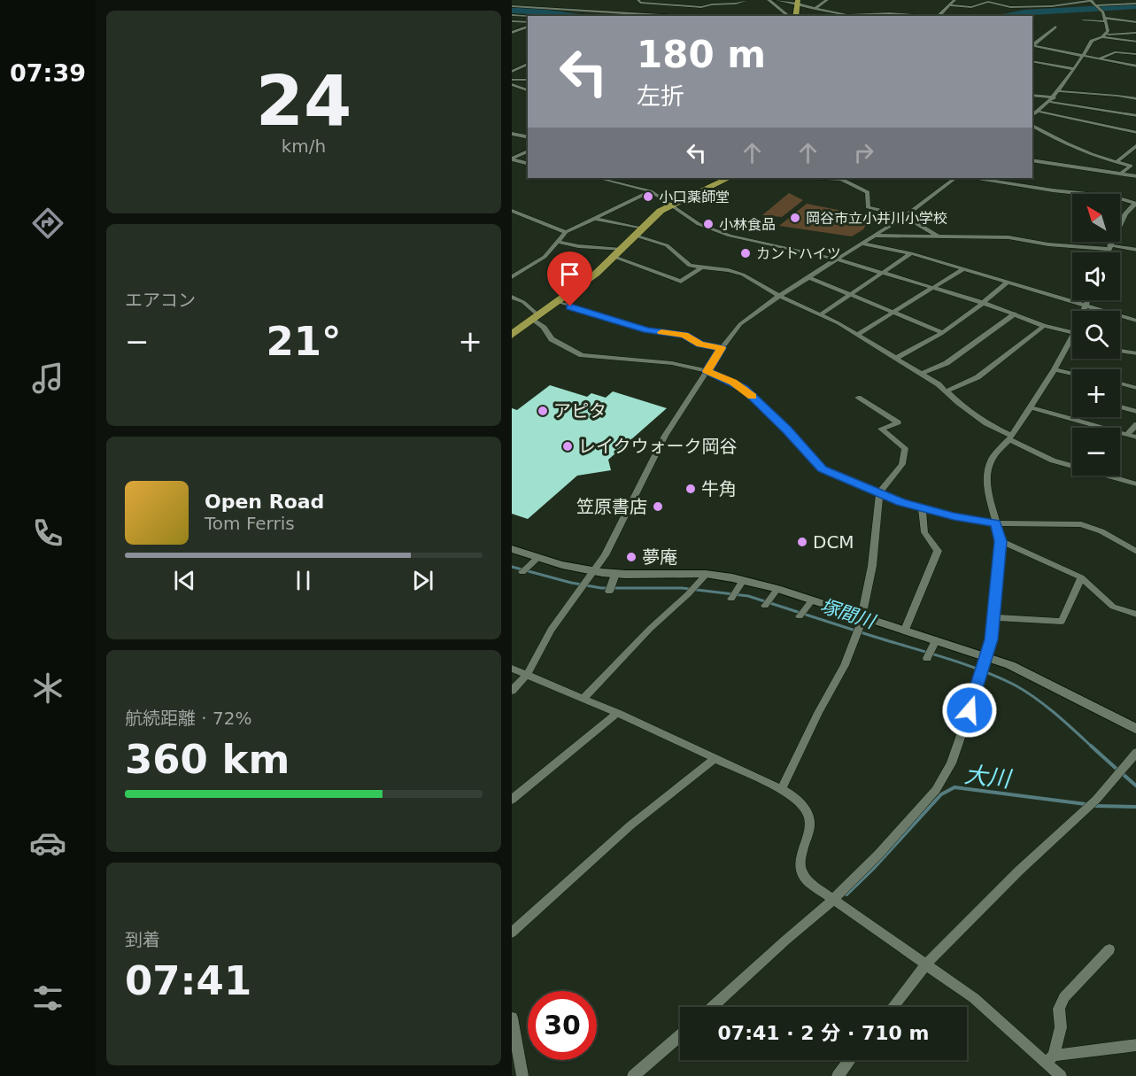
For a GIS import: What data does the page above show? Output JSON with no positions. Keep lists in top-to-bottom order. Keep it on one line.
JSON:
{"water":["塚間川","大川"],"places":["小口薬師堂","岡谷市立小井川小学校","小林食品","カントハイツ","アピタ","レイクウォーク岡谷","牛角","笠原書店","DCM","夢庵"],"north":"top left","page":{"tabs":"07:39","tile":[["24","km/h"],"エアコン",["航続距離 · 72%","360 km"],["到着","07:41"]],"turn":["180 m","左折"],"map_buttons":["+","−"],"heat":["−","21°","+"],"song":["Open Road","Tom Ferris"],"limit":"30","trip":"07:41 · 2 分 · 710 m"}}
